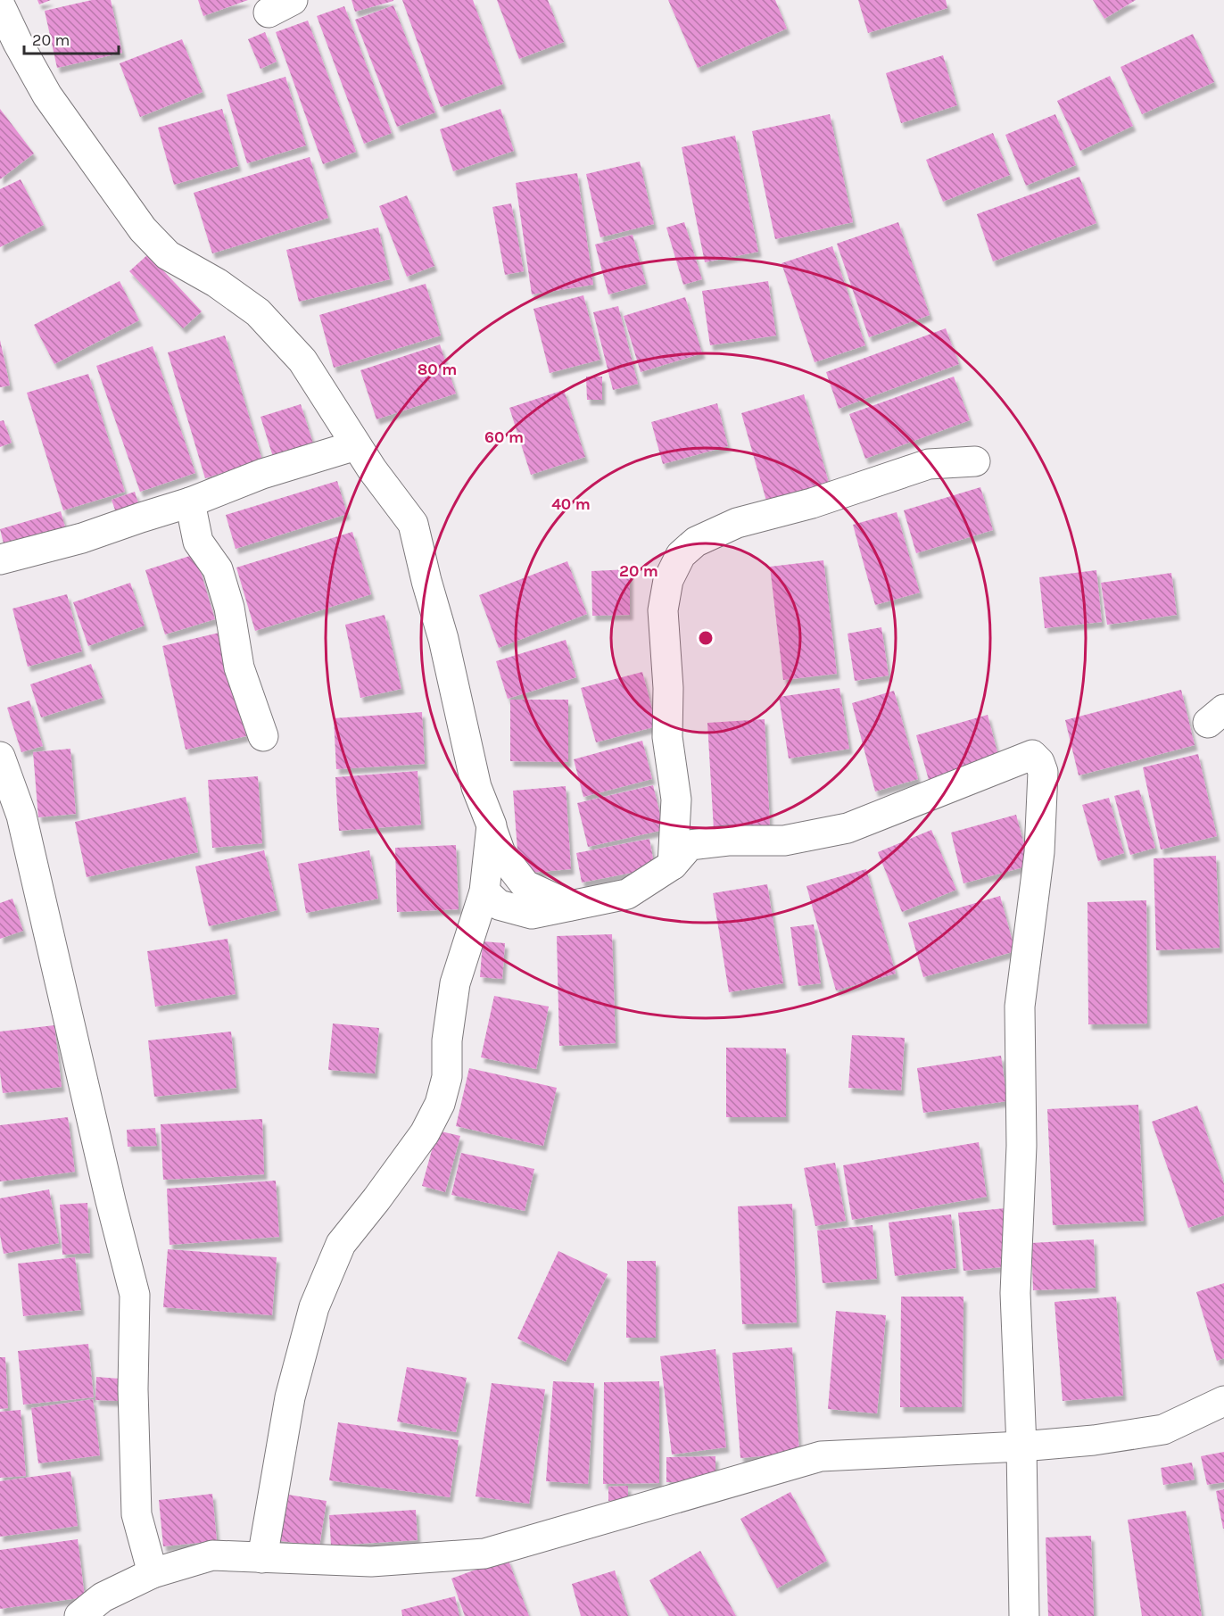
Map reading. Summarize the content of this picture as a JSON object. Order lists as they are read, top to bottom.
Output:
{
  "scale_bar": "20 m",
  "rings": [
    "80 m",
    "60 m",
    "40 m",
    "20 m"
  ]
}
